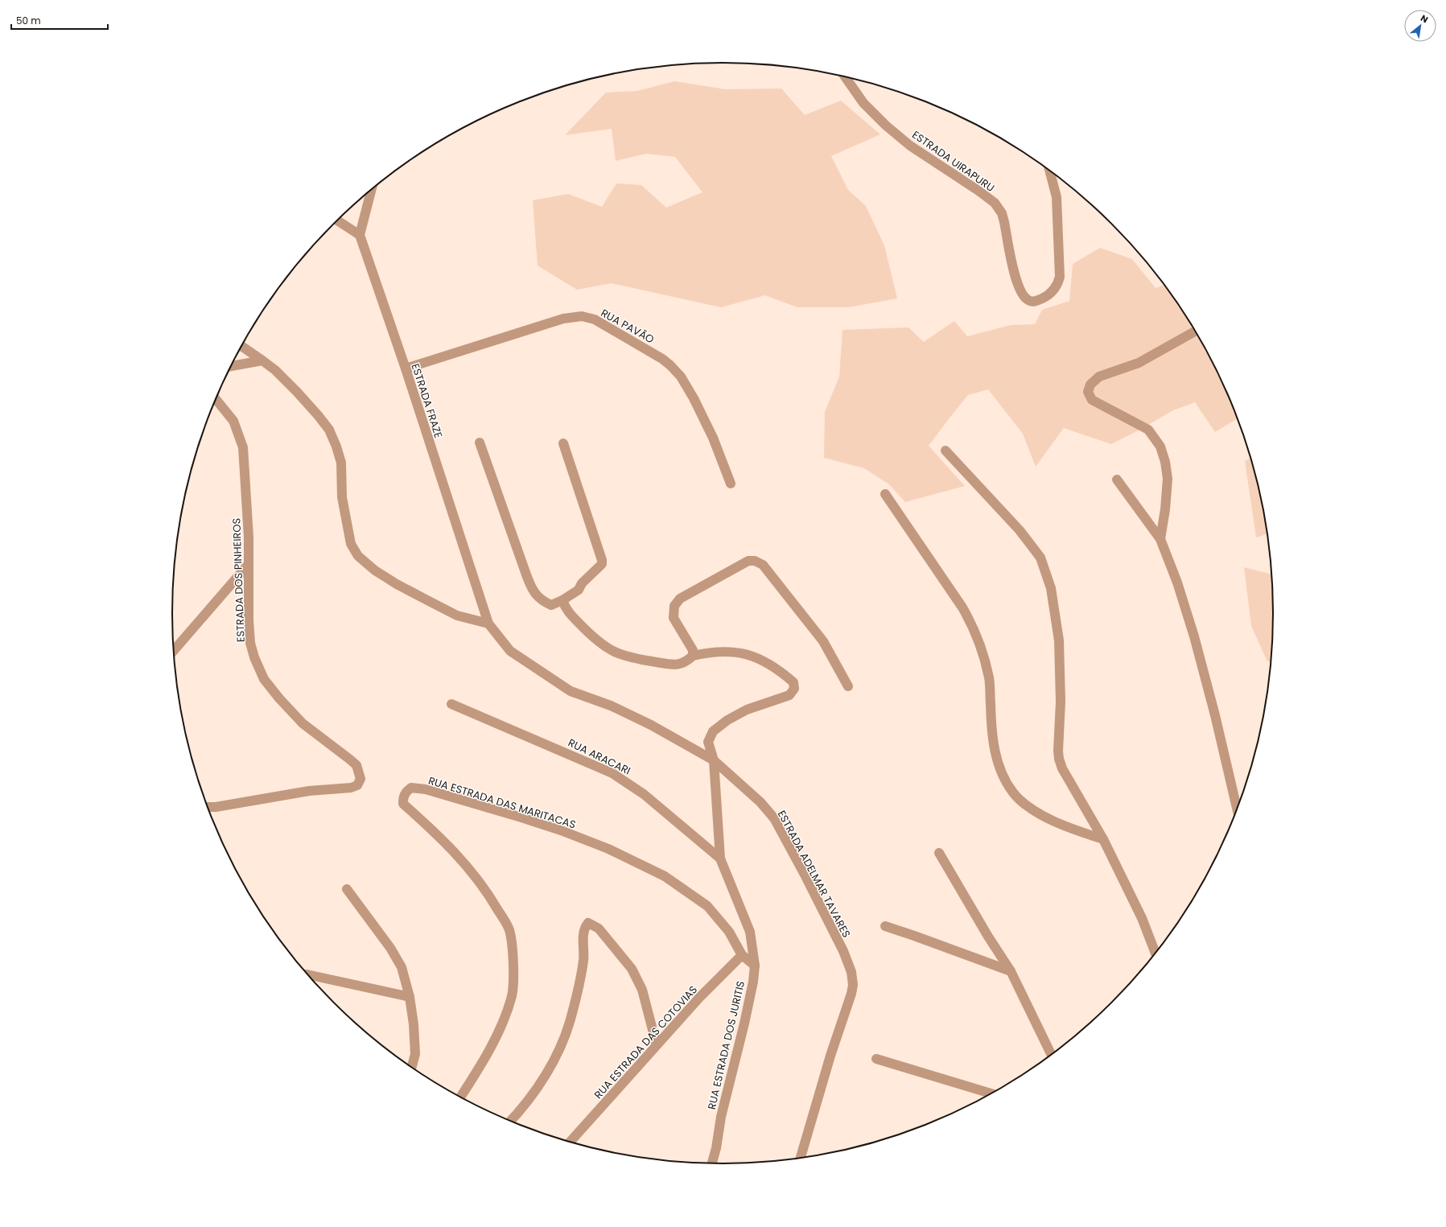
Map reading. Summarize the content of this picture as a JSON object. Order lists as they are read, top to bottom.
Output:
{
  "streets": {
    "street": [
      "ESTRADA UIRAPURU",
      "RUA PAVÃO",
      "ESTRADA FRAZE",
      "ESTRADA DOS PINHEIROS",
      "RUA ARACARI",
      "RUA ESTRADA DAS MARITACAS",
      "ESTRADA ADELMAR TAVARES",
      "RUA ESTRADA DAS COTOVIAS",
      "RUA ESTRADA DOS JURITIS"
    ]
  },
  "crossings": [
    ["RUA PAVÃO", "ESTRADA FRAZE"],
    ["ESTRADA FRAZE", "ESTRADA ADELMAR TAVARES"],
    ["RUA ARACARI", "RUA ESTRADA DOS JURITIS"],
    ["RUA ESTRADA DAS MARITACAS", "RUA ESTRADA DAS COTOVIAS"],
    ["RUA ESTRADA DAS MARITACAS", "RUA ESTRADA DOS JURITIS"],
    ["ESTRADA ADELMAR TAVARES", "RUA ESTRADA DOS JURITIS"]
  ],
  "scale_bar": "50 m",
  "north": "top right"
}
